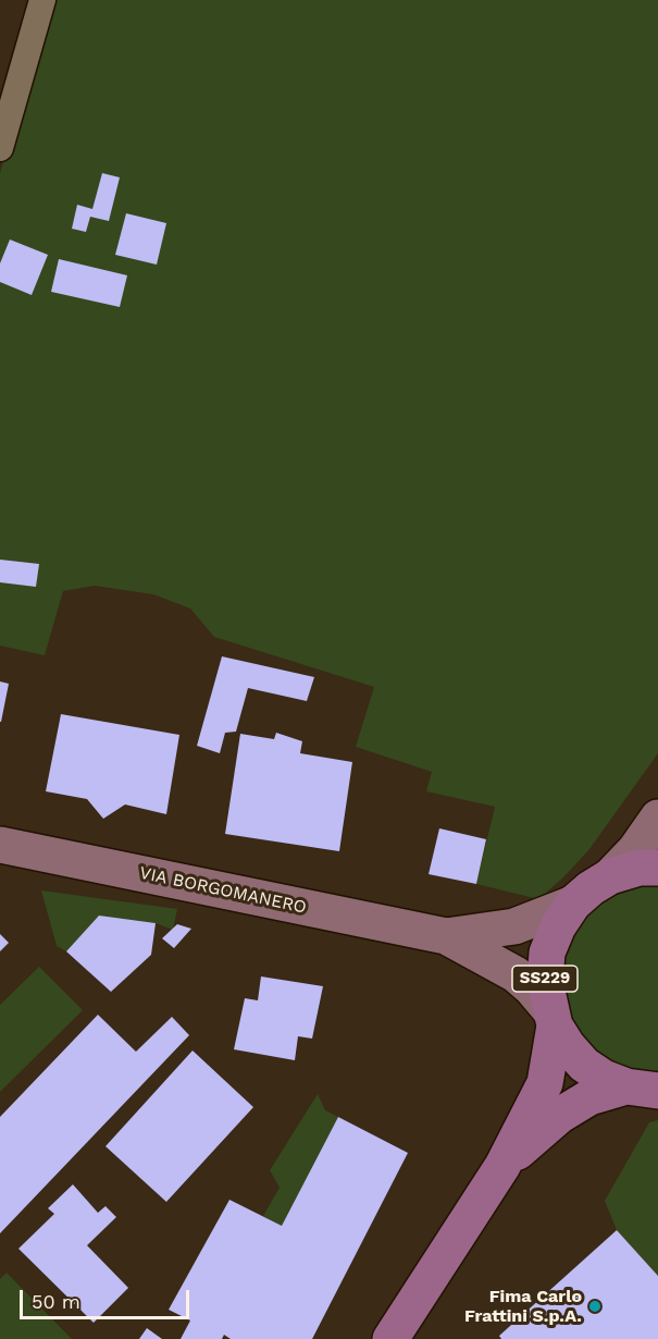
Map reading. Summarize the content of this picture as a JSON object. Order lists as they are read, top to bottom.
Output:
{
  "streets": {
    "main road": ["VIA BORGOMANERO", "SS229"]
  },
  "crossings": [
    ["VIA BORGOMANERO", "SS229"]
  ],
  "places": ["Fima Carlo Frattini S.p.A."],
  "scale_bar": "50 m"
}
